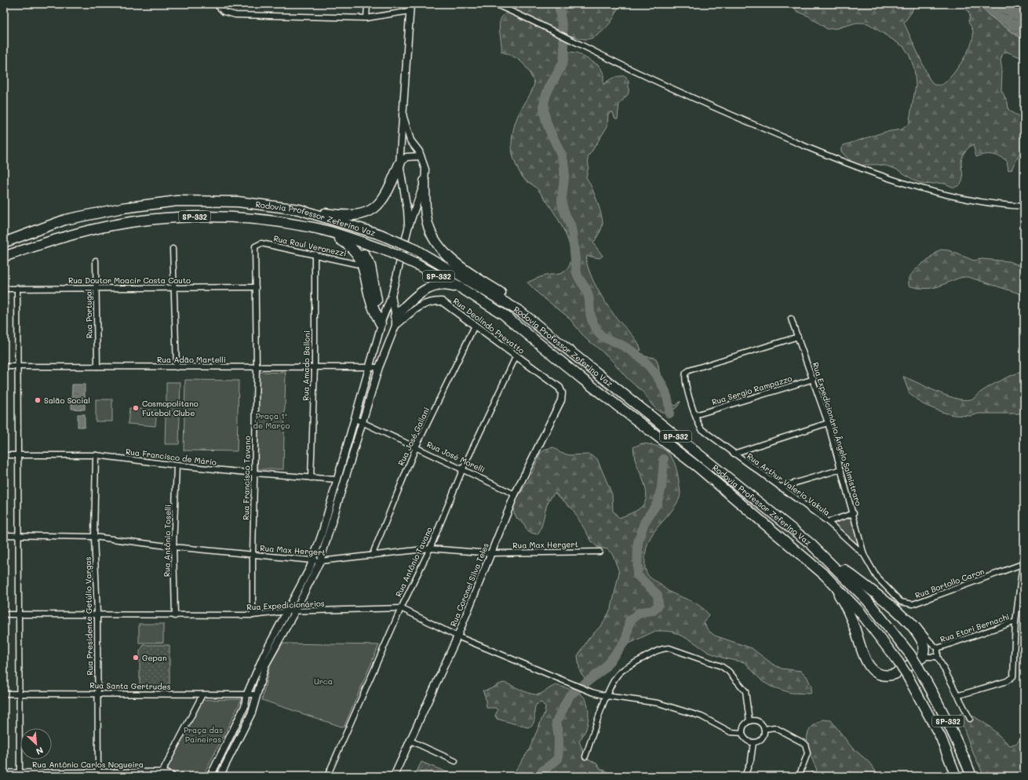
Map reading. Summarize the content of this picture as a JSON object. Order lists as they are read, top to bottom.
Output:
{
  "streets": {
    "highway": ["SP-332", "Rodovia Professor Zeferino Vaz"],
    "main road": ["Rua Antônio Carlos Nogueira"],
    "street": [
      "Rua Raul Veronezzi",
      "Rua Doutor Moacir Costa Couto",
      "Rua Portugal",
      "Rua Deolindo Prevatto",
      "Rua Adão Martelli",
      "Rua Amado Balloni",
      "Rua Sergio Rampazzo",
      "Rua Expedicionário Ângelo Salmistraro",
      "Rua José Gallani",
      "Rua Francisco de Mário",
      "Rua José Morelli",
      "Rua Francisco Tavano",
      "Rua Arthur Valerio Vakula",
      "Rua Antônio Toselli",
      "Rua Max Hergert",
      "Rua Antônio Tavano",
      "Rua Bortollo Caron",
      "Rua Coronel Silva Teles",
      "Rua Expedicionários",
      "Rua Presidente Getúlio Vargas",
      "Rua Etori Bernachi",
      "Rua Santa Gertrudes"
    ]
  },
  "crossings": [
    ["Rua Raul Veronezzi", "Rua Amado Balloni"],
    ["Rua Raul Veronezzi", "Rua Francisco Tavano"],
    ["Rua Doutor Moacir Costa Couto", "Rua Portugal"],
    ["Rua Doutor Moacir Costa Couto", "Rua Francisco Tavano"],
    ["Rua Portugal", "Rua Adão Martelli"],
    ["Rua Deolindo Prevatto", "Rua José Gallani"],
    ["Rua Deolindo Prevatto", "Rua Antônio Tavano"],
    ["Rua Deolindo Prevatto", "Rua Coronel Silva Teles"],
    ["Rua Adão Martelli", "Rua Amado Balloni"],
    ["Rua Adão Martelli", "Rua Francisco Tavano"],
    ["Rua Amado Balloni", "Rua Francisco de Mário"],
    ["Rua Sergio Rampazzo", "Rua Expedicionário Ângelo Salmistraro"],
    ["Rua Sergio Rampazzo", "Rua Arthur Valerio Vakula"],
    ["Rua Expedicionário Ângelo Salmistraro", "Rua Arthur Valerio Vakula"],
    ["Rua Expedicionário Ângelo Salmistraro", "Rua Bortollo Caron"],
    ["Rua José Gallani", "Rua José Morelli"],
    ["Rua José Gallani", "Rua Max Hergert"],
    ["Rua Francisco de Mário", "Rua Francisco Tavano"],
    ["Rua Francisco de Mário", "Rua Antônio Toselli"],
    ["Rua Francisco de Mário", "Rua Presidente Getúlio Vargas"],
    ["Rua José Morelli", "Rua Antônio Tavano"],
    ["Rua José Morelli", "Rua Coronel Silva Teles"],
    ["Rua Francisco Tavano", "Rua Max Hergert"],
    ["Rua Francisco Tavano", "Rua Expedicionários"],
    ["Rua Arthur Valerio Vakula", "Rua Bortollo Caron"],
    ["Rua Antônio Toselli", "Rua Max Hergert"],
    ["Rua Antônio Toselli", "Rua Expedicionários"],
    ["Rua Max Hergert", "Rua Antônio Tavano"],
    ["Rua Max Hergert", "Rua Coronel Silva Teles"],
    ["Rua Max Hergert", "Rua Presidente Getúlio Vargas"],
    ["Rua Antônio Tavano", "Rua Expedicionários"],
    ["Rua Coronel Silva Teles", "Rua Expedicionários"],
    ["Rua Expedicionários", "Rua Presidente Getúlio Vargas"],
    ["Rua Presidente Getúlio Vargas", "Rua Santa Gertrudes"],
    ["Rua Presidente Getúlio Vargas", "Rua Antônio Carlos Nogueira"]
  ],
  "parks": ["Praça 1º de Março", "Urca", "Praça das Paineiras"],
  "places": ["Salão Social", "Cosmopolitano Futebol Clube", "Gepan"],
  "north": "bottom right"
}
